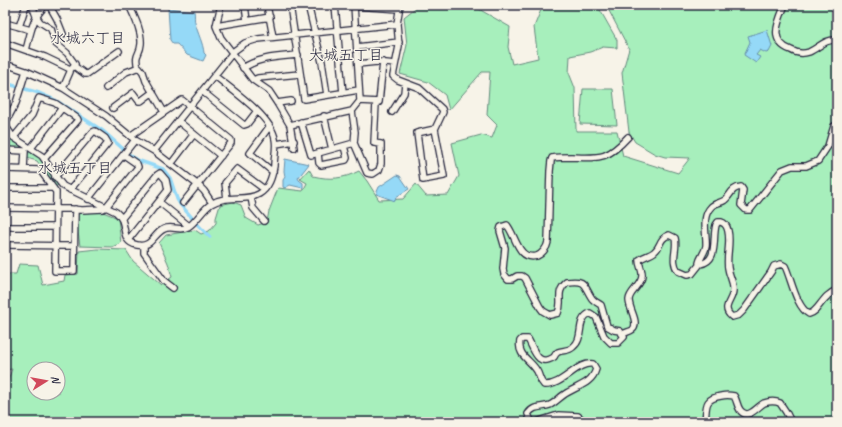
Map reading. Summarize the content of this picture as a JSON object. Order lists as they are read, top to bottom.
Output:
{
  "districts": ["水城六丁目", "大城五丁目", "水城五丁目"],
  "north": "right"
}
